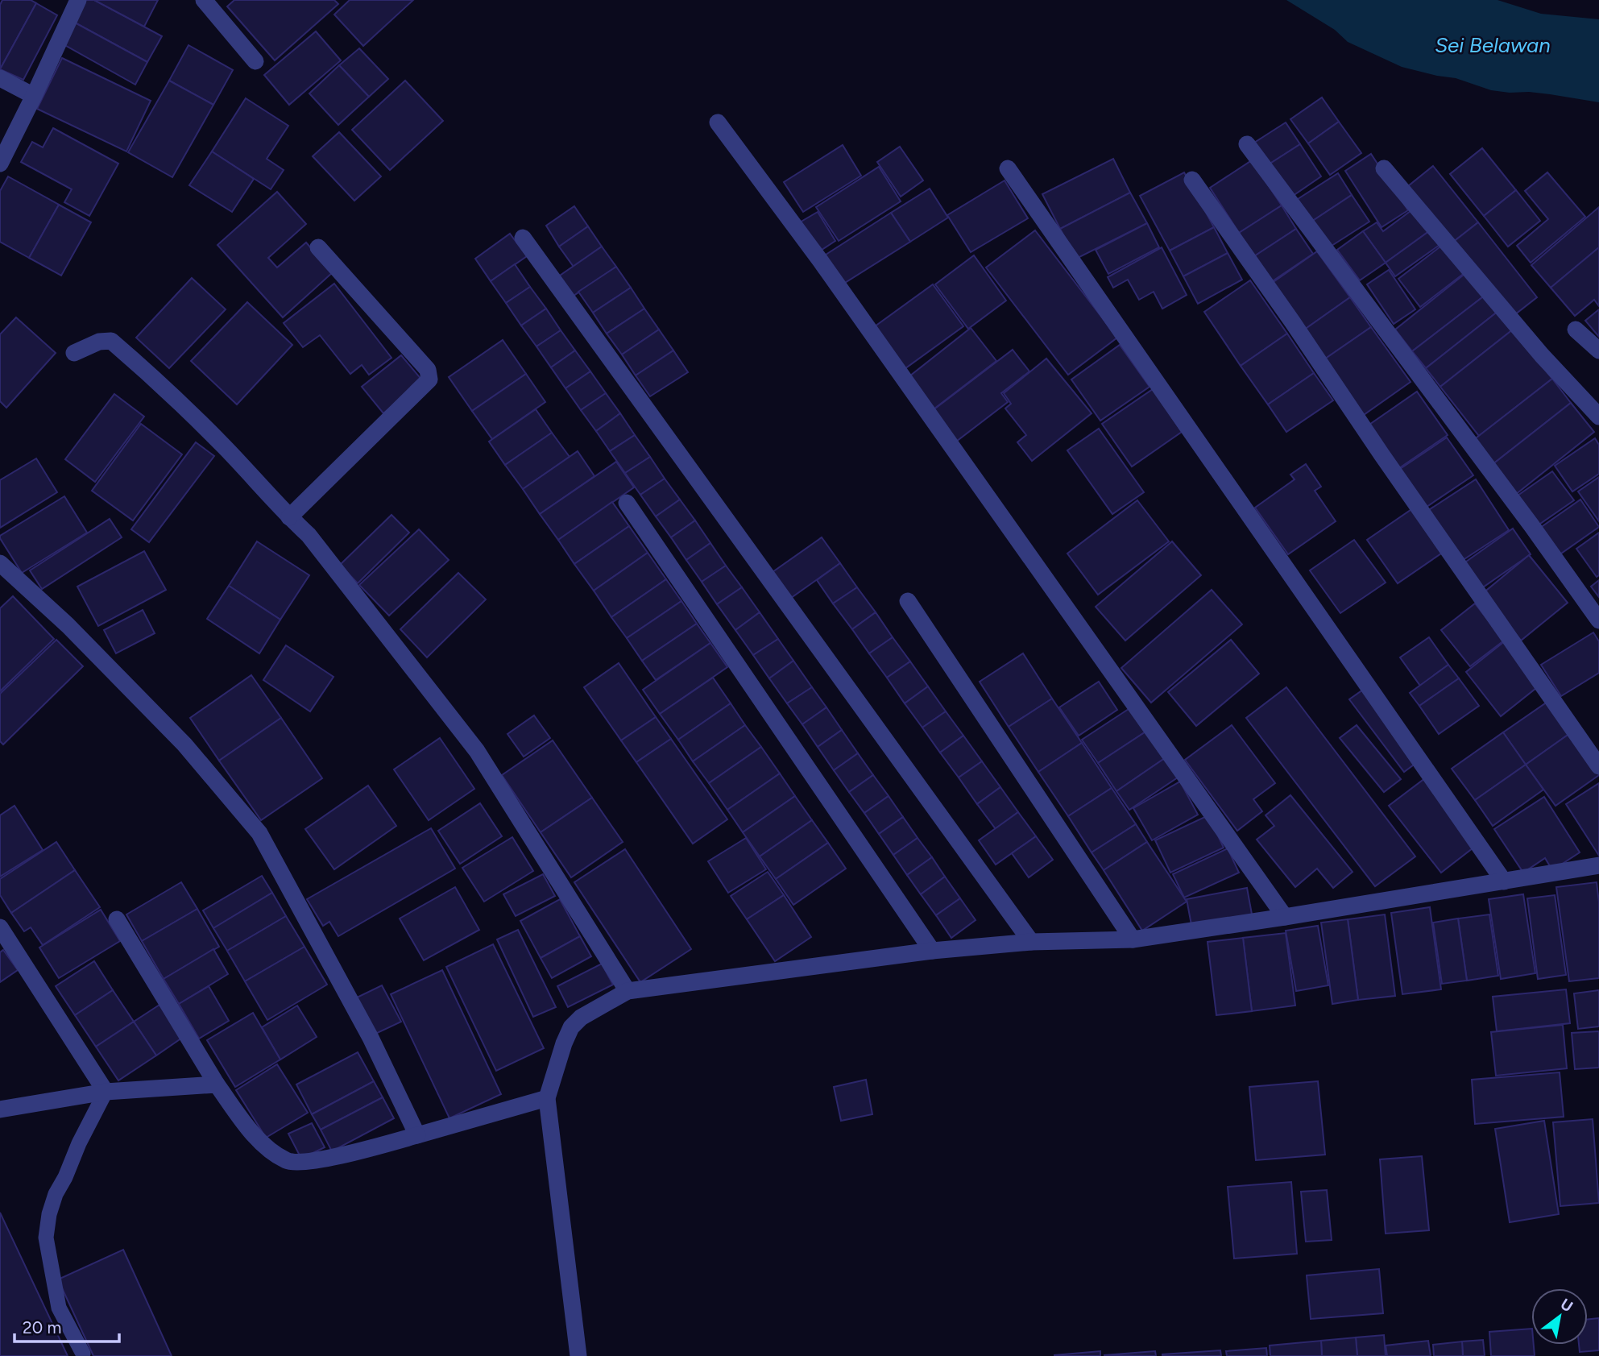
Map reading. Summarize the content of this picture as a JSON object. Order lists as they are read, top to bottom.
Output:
{
  "water": ["Sei Belawan"],
  "scale_bar": "20 m",
  "north": "top right"
}
